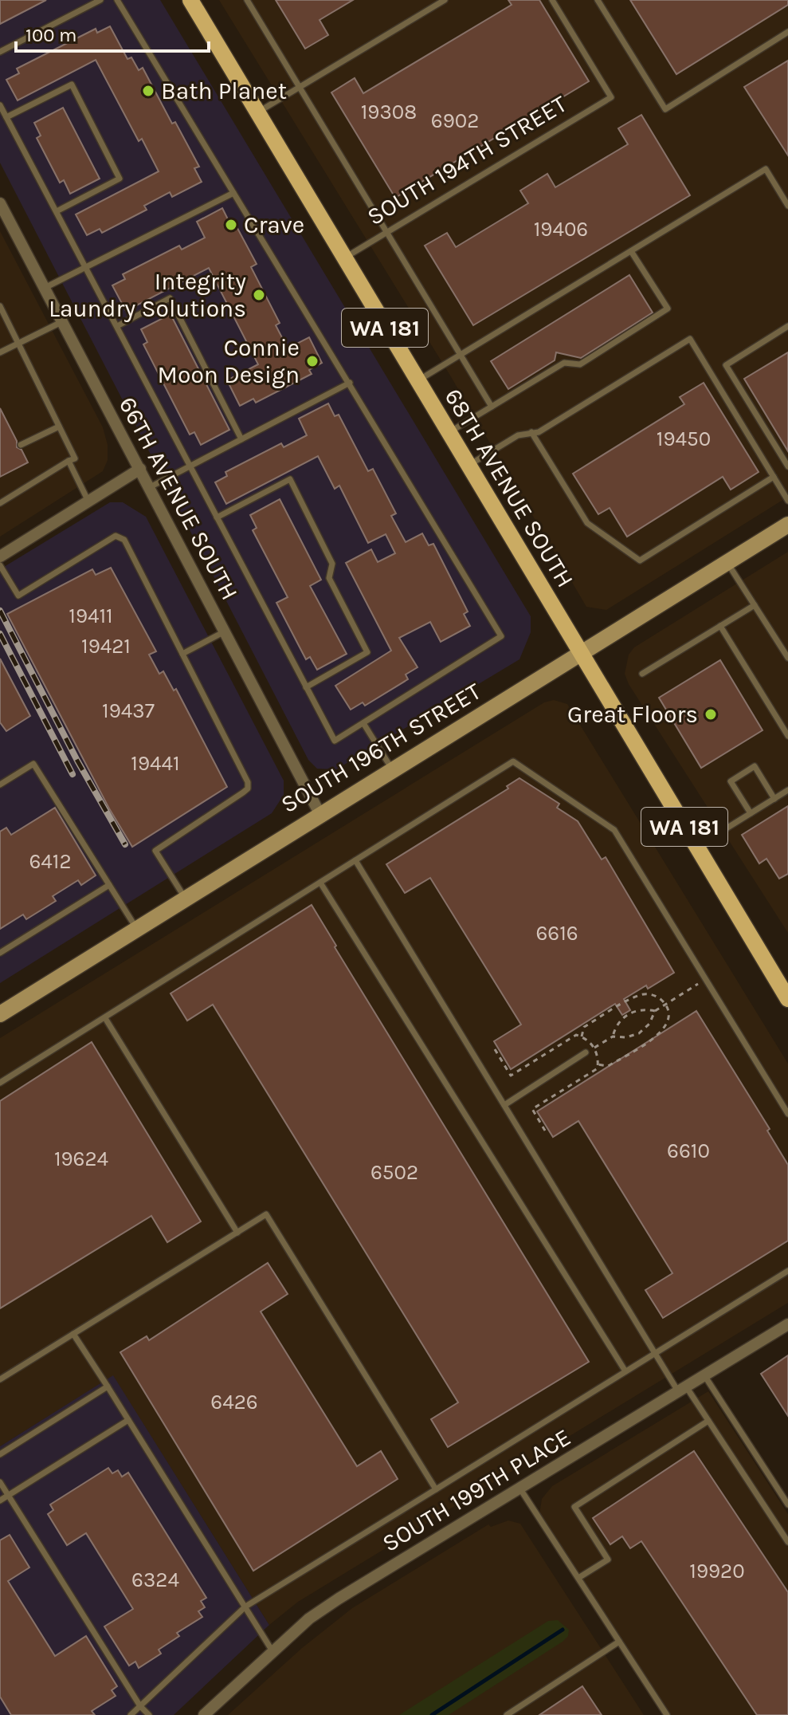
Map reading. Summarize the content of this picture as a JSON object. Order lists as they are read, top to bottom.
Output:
{
  "streets": {
    "main road": ["WA 181", "68TH AVENUE SOUTH", "SOUTH 196TH STREET"],
    "street": ["66TH AVENUE SOUTH", "SOUTH 199TH PLACE"],
    "lane": ["SOUTH 194TH STREET"]
  },
  "crossings": [
    ["SOUTH 194TH STREET", "68TH AVENUE SOUTH"],
    ["68TH AVENUE SOUTH", "SOUTH 196TH STREET"],
    ["66TH AVENUE SOUTH", "SOUTH 196TH STREET"]
  ],
  "places": [
    "Bath Planet",
    "Crave",
    "Integrity Laundry Solutions",
    "Connie Moon Design",
    "Great Floors"
  ],
  "house_numbers": [
    "19308",
    "6902",
    "19406",
    "19450",
    "19411",
    "19421",
    "19437",
    "19441",
    "6412",
    "6616",
    "6610",
    "19624",
    "6502",
    "6426",
    "19920",
    "6324"
  ],
  "scale_bar": "100 m"
}
